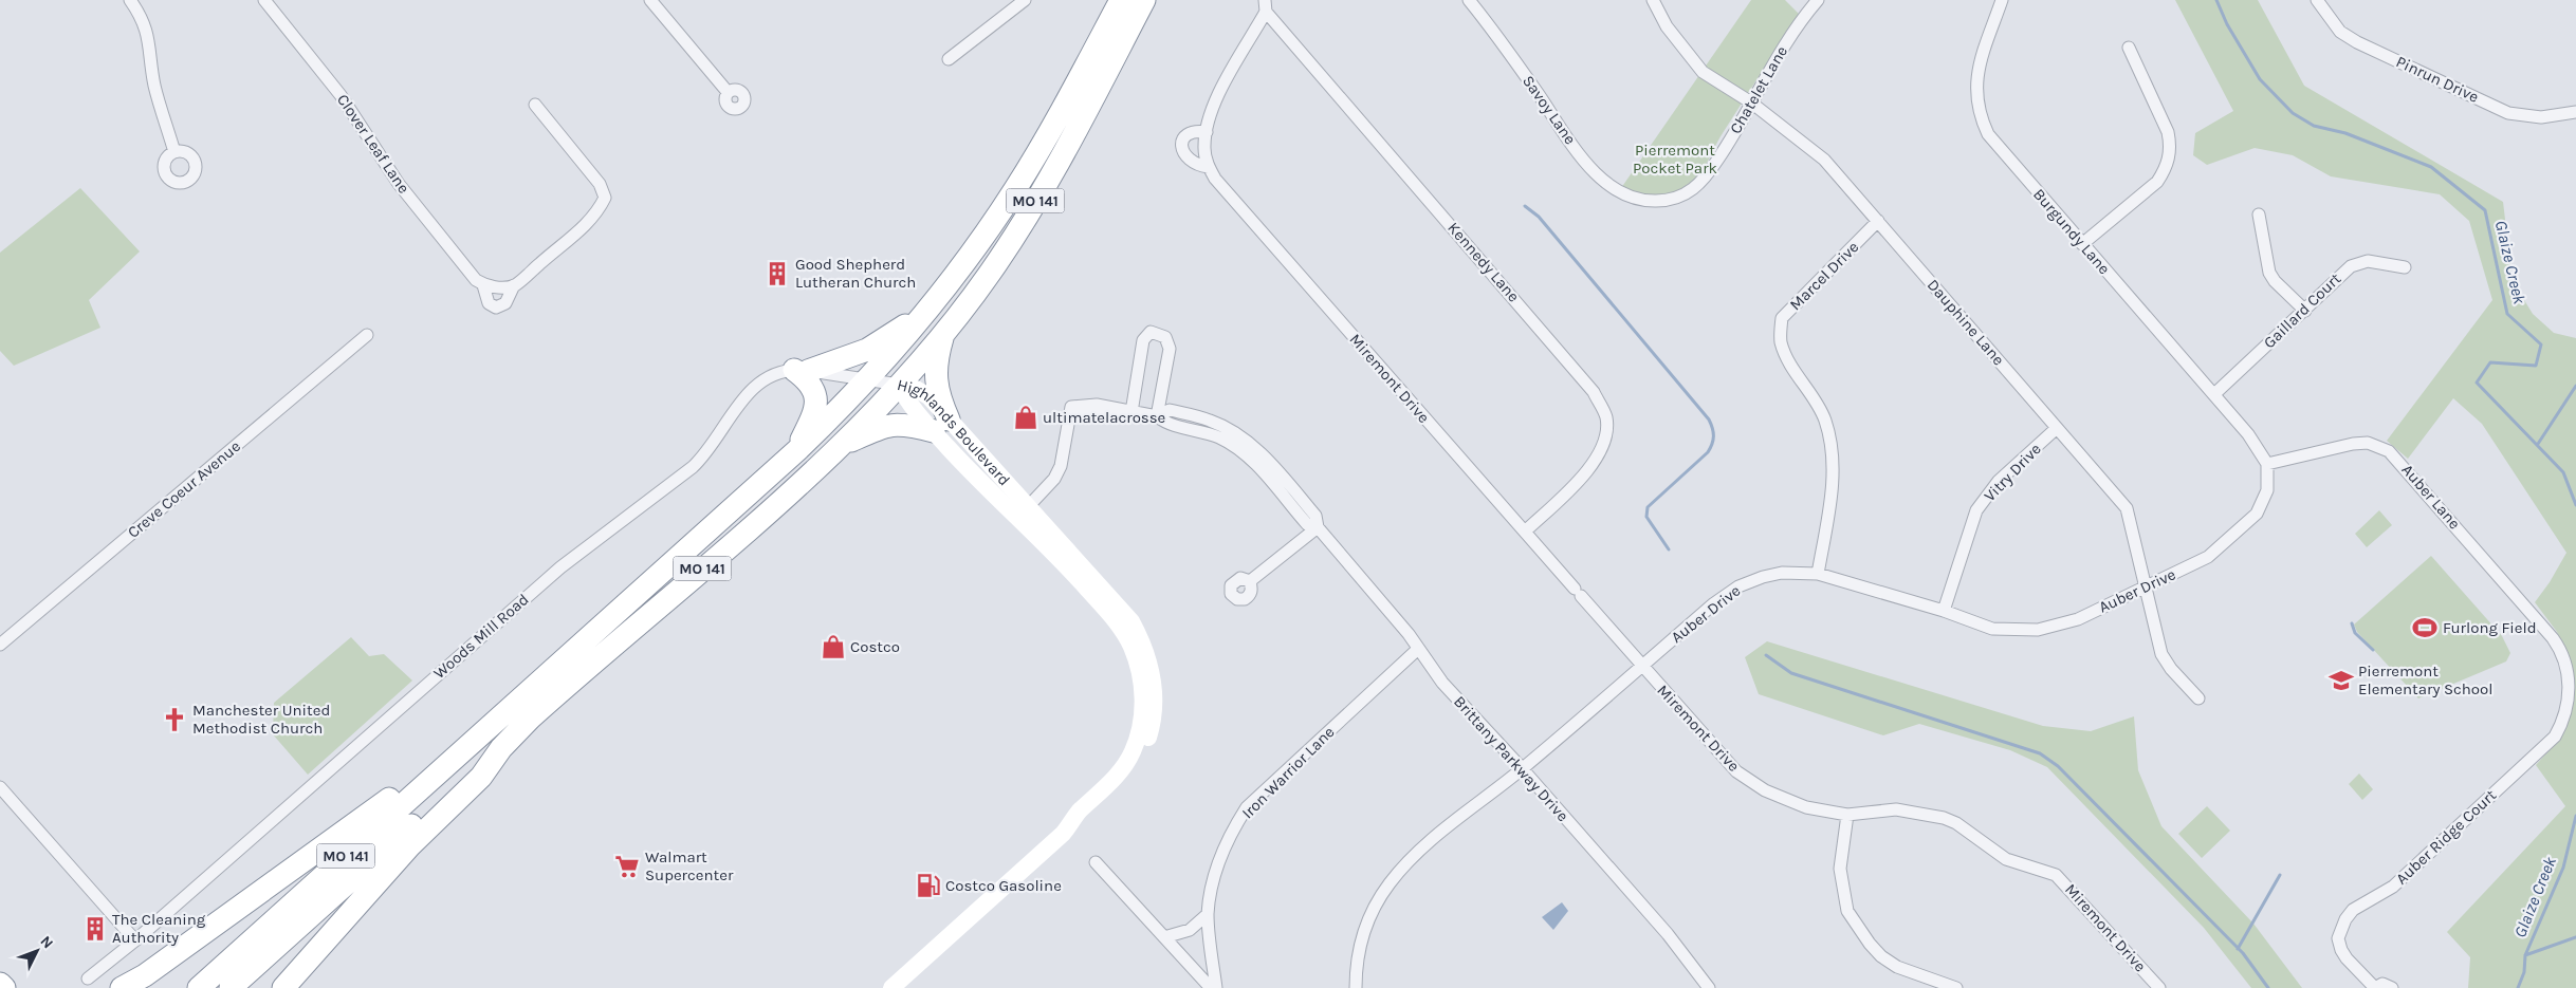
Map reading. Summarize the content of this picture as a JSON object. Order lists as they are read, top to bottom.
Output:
{
  "streets": {
    "highway": ["MO 141"],
    "street": [
      "Pinrun Drive",
      "Chatelet Lane",
      "Savoy Lane",
      "Clover Leaf Lane",
      "Burgundy Lane",
      "Kennedy Lane",
      "Marcel Drive",
      "Gaillard Court",
      "Dauphine Lane",
      "Miremont Drive",
      "Highlands Boulevard",
      "Vitry Drive",
      "Creve Coeur Avenue",
      "Auber Lane",
      "Auber Drive",
      "Woods Mill Road",
      "Brittany Parkway Drive",
      "Iron Warrior Lane",
      "Auber Ridge Court"
    ]
  },
  "crossings": [
    ["Chatelet Lane", "Savoy Lane"],
    ["Chatelet Lane", "Dauphine Lane"],
    ["MO 141", "Highlands Boulevard"],
    ["MO 141", "Woods Mill Road"],
    ["Burgundy Lane", "Gaillard Court"],
    ["Burgundy Lane", "Auber Lane"],
    ["Burgundy Lane", "Auber Drive"],
    ["Kennedy Lane", "Miremont Drive"],
    ["Marcel Drive", "Dauphine Lane"],
    ["Marcel Drive", "Auber Drive"],
    ["Dauphine Lane", "Vitry Drive"],
    ["Dauphine Lane", "Auber Drive"],
    ["Miremont Drive", "Auber Drive"],
    ["Highlands Boulevard", "Woods Mill Road"],
    ["Highlands Boulevard", "Brittany Parkway Drive"],
    ["Vitry Drive", "Auber Drive"],
    ["Auber Lane", "Auber Drive"],
    ["Auber Lane", "Auber Ridge Court"],
    ["Auber Drive", "Brittany Parkway Drive"],
    ["Brittany Parkway Drive", "Iron Warrior Lane"]
  ],
  "water": ["Glaize Creek"],
  "parks": ["Pierremont Pocket Park"],
  "places": {
    "building": ["Good Shepherd Lutheran Church", "The Cleaning Authority"],
    "shop": ["ultimatelacrosse", "Costco"],
    "sports": ["Furlong Field"],
    "school or university": ["Pierremont Elementary School"],
    "church": ["Manchester United Methodist Church"],
    "supermarket": ["Walmart Supercenter"],
    "fuel station": ["Costco Gasoline"]
  },
  "north": "top right"
}
